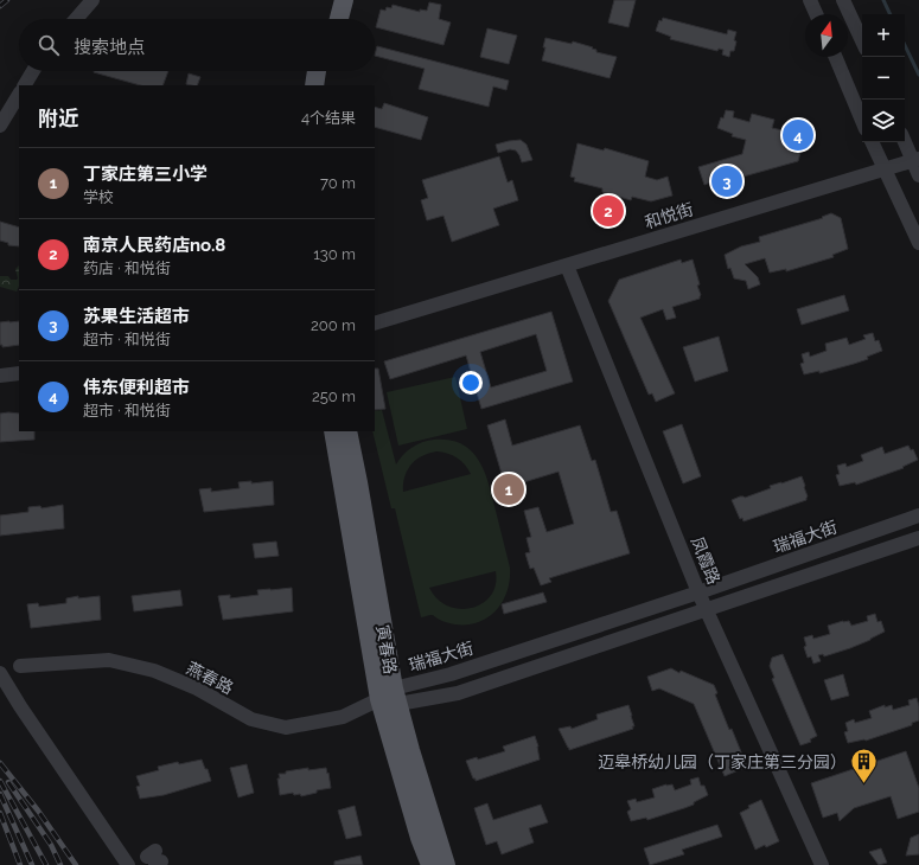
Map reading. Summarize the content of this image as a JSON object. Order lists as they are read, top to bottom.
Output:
{
  "streets": {
    "main road": ["寅春路"],
    "street": [
      "和悦街",
      "瑞福大街",
      "凤霞路",
      "燕春路"
    ]
  },
  "crossings": [
    ["和悦街", "凤霞路"],
    ["瑞福大街", "凤霞路"],
    ["瑞福大街", "寅春路"],
    ["瑞福大街", "燕春路"],
    ["寅春路", "燕春路"]
  ],
  "places": {
    "building": ["迈皋桥幼儿园（丁家庄第三分园）"]
  },
  "north": "top",
  "page": {
    "map_buttons": ["+", "−"],
    "search": "搜索地点",
    "heading": ["附近", "4个结果"],
    "pins": [
      "4",
      "3",
      "2",
      "1"
    ],
    "list": [
      {
        "mark": "1",
        "name": "丁家庄第三小学",
        "note": "学校",
        "value": "70 m"
      },
      {
        "mark": "2",
        "name": "南京人民药店no.8",
        "note": "药店 · 和悦街",
        "value": "130 m"
      },
      {
        "mark": "3",
        "name": "苏果生活超市",
        "note": "超市 · 和悦街",
        "value": "200 m"
      },
      {
        "mark": "4",
        "name": "伟东便利超市",
        "note": "超市 · 和悦街",
        "value": "250 m"
      }
    ]
  }
}
